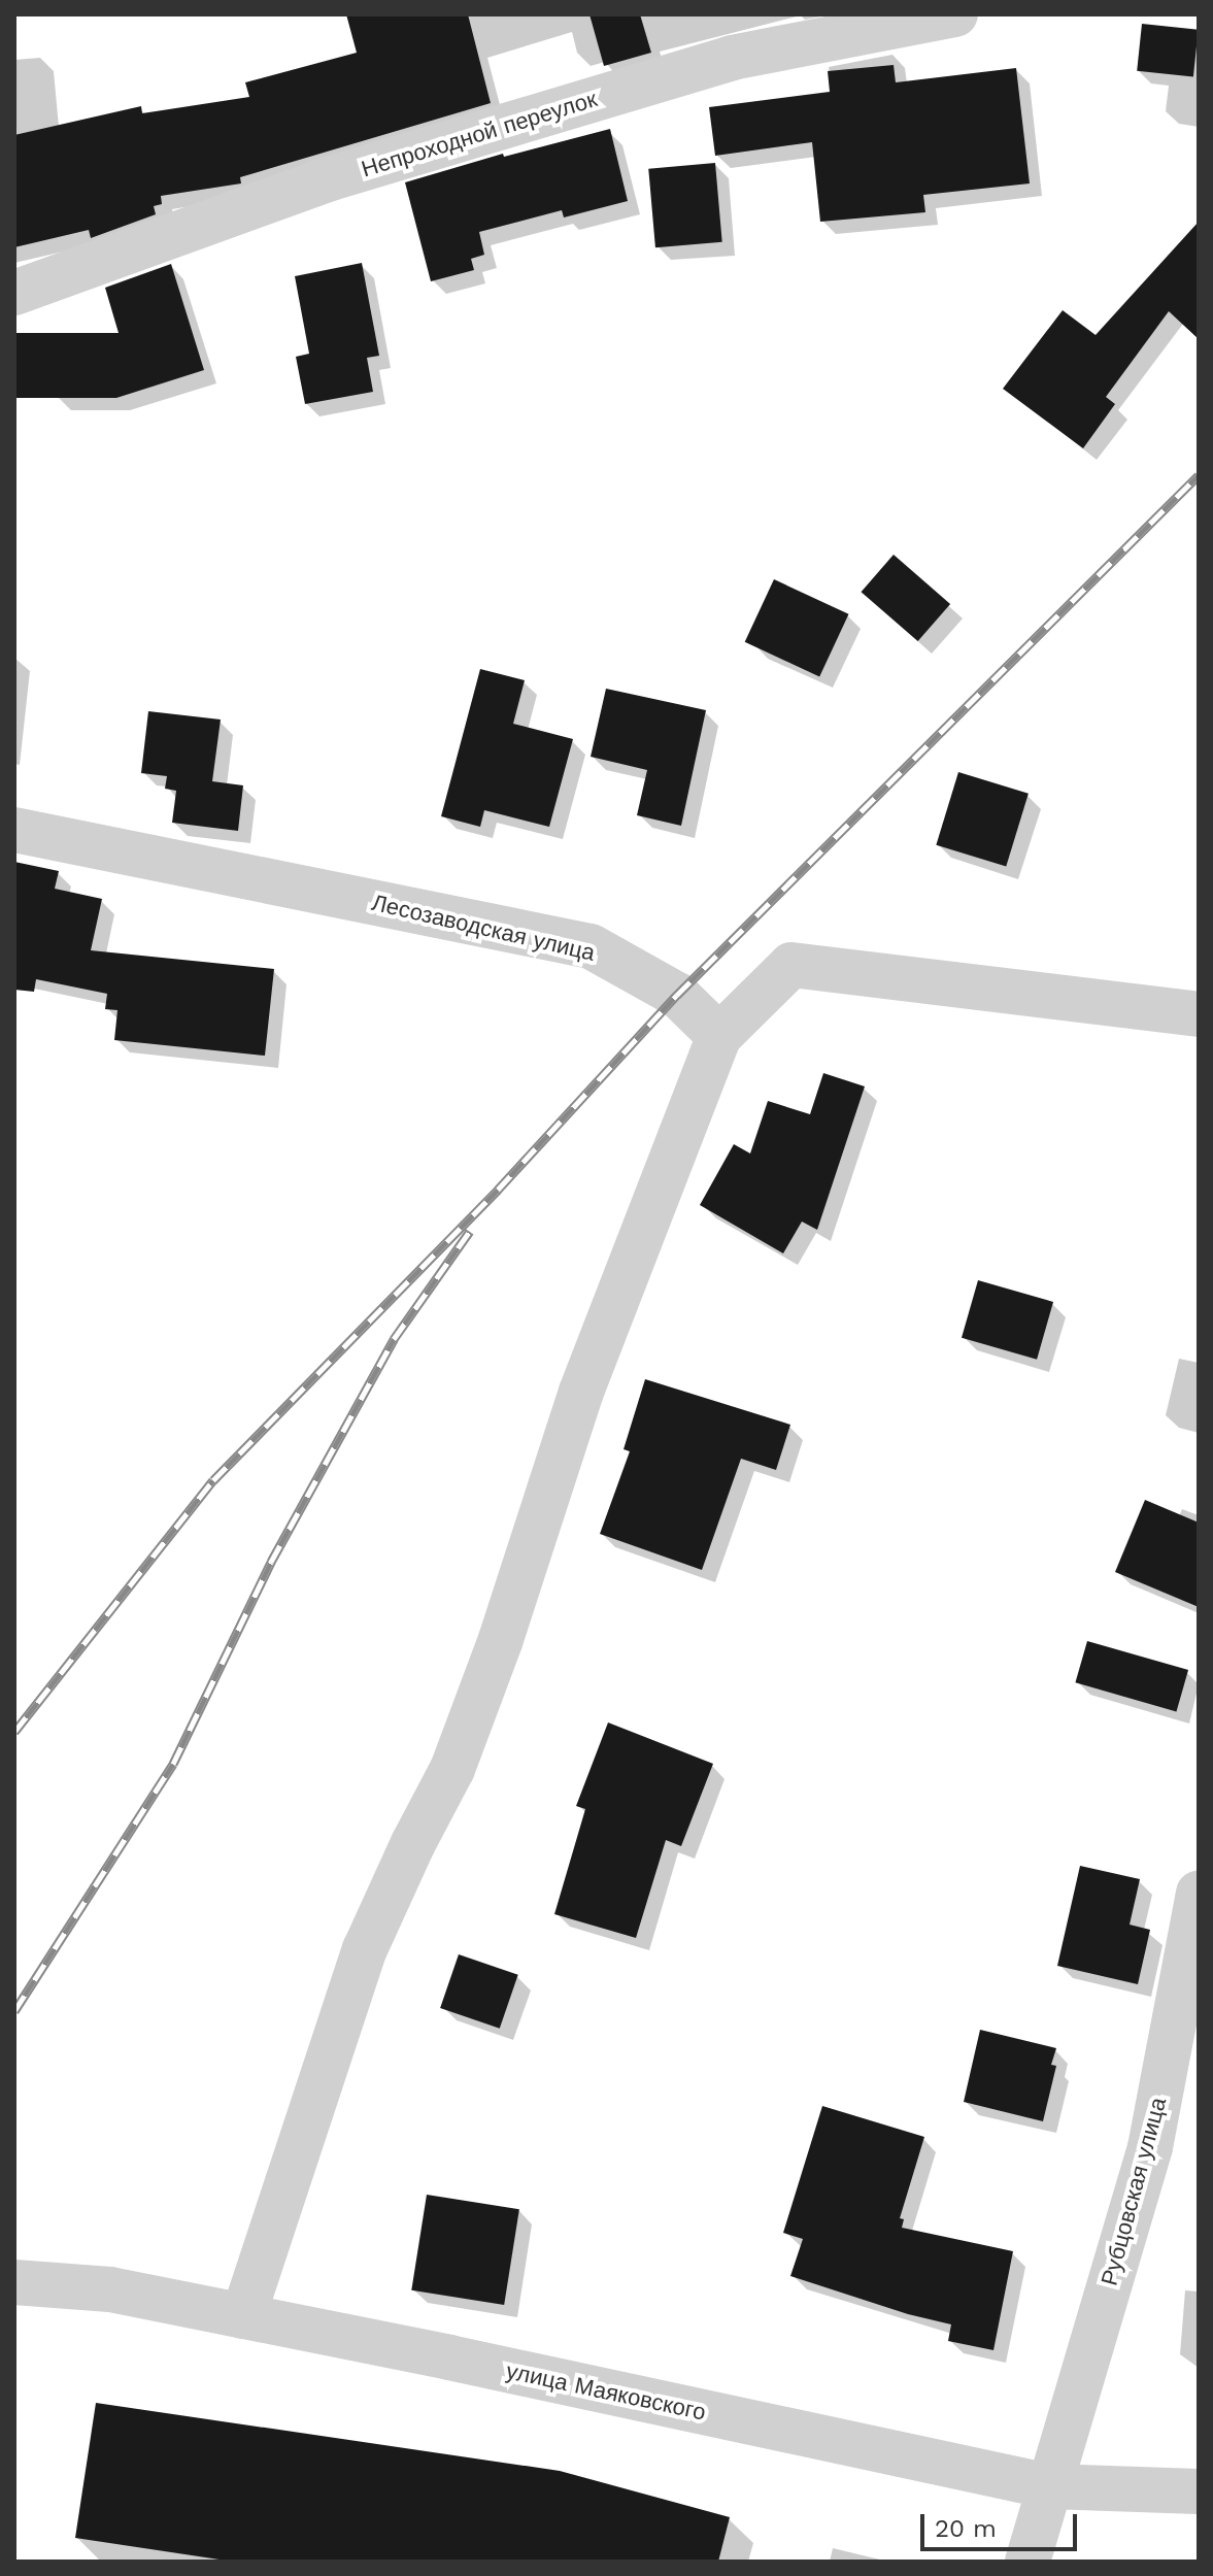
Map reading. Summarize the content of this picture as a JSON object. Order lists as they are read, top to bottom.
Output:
{
  "streets": {
    "street": [
      "Непроходной переулок",
      "Лесозаводская улица",
      "Рубцовская улица",
      "улица Маяковского"
    ]
  },
  "crossings": [
    ["Рубцовская улица", "улица Маяковского"]
  ],
  "scale_bar": "20 m"
}
